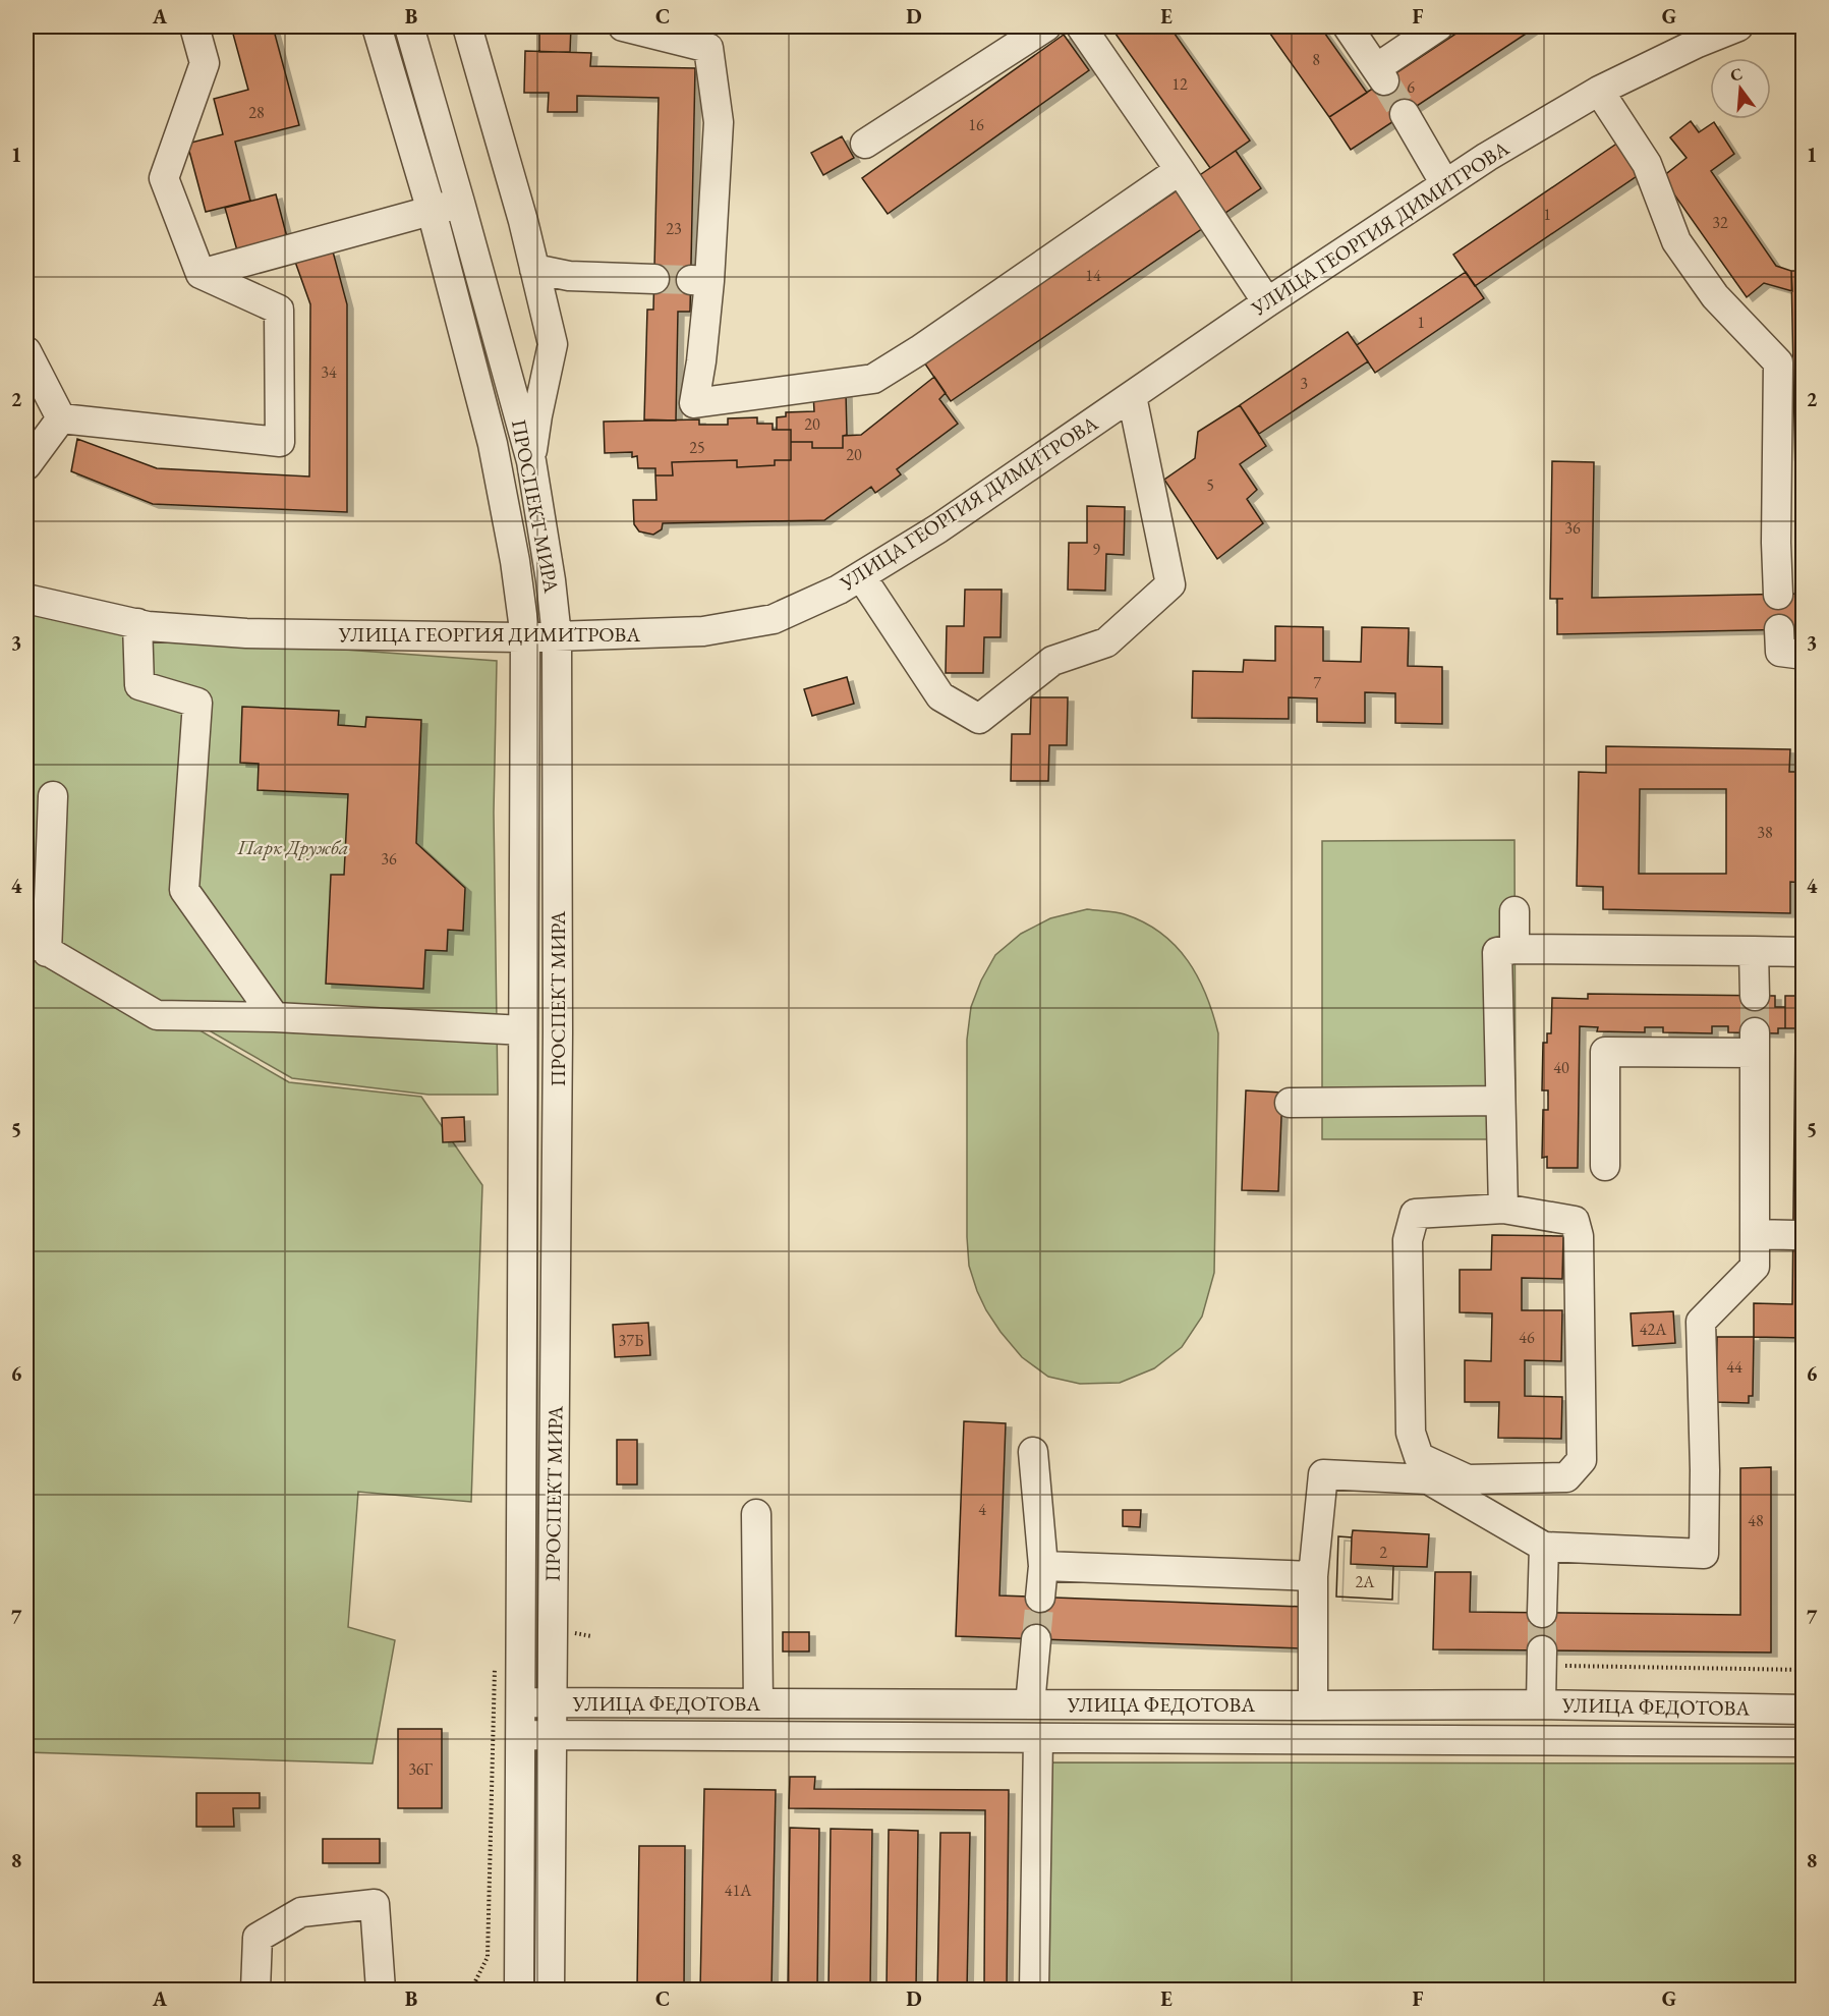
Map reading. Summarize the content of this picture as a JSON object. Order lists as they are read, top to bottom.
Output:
{
  "streets": {
    "street": ["УЛИЦА ГЕОРГИЯ ДИМИТРОВА", "ПРОСПЕКТ МИРА", "УЛИЦА ФЕДОТОВА"]
  },
  "crossings": [
    ["УЛИЦА ГЕОРГИЯ ДИМИТРОВА", "ПРОСПЕКТ МИРА"],
    ["ПРОСПЕКТ МИРА", "УЛИЦА ФЕДОТОВА"]
  ],
  "parks": ["Парк Дружба"],
  "house_numbers": [
    "8",
    "12",
    "6",
    "28",
    "16",
    "1",
    "32",
    "23",
    "14",
    "1",
    "34",
    "3",
    "20",
    "25",
    "20",
    "5",
    "36",
    "9",
    "7",
    "38",
    "36",
    "40",
    "42А",
    "46",
    "37Б",
    "44",
    "4",
    "48",
    "2",
    "2А",
    "36Г",
    "41А"
  ],
  "north": "top",
  "grid": {
    "columns": [
      "A",
      "B",
      "C",
      "D",
      "E",
      "F",
      "G"
    ],
    "rows": [
      "1",
      "2",
      "3",
      "4",
      "5",
      "6",
      "7",
      "8"
    ]
  }
}
